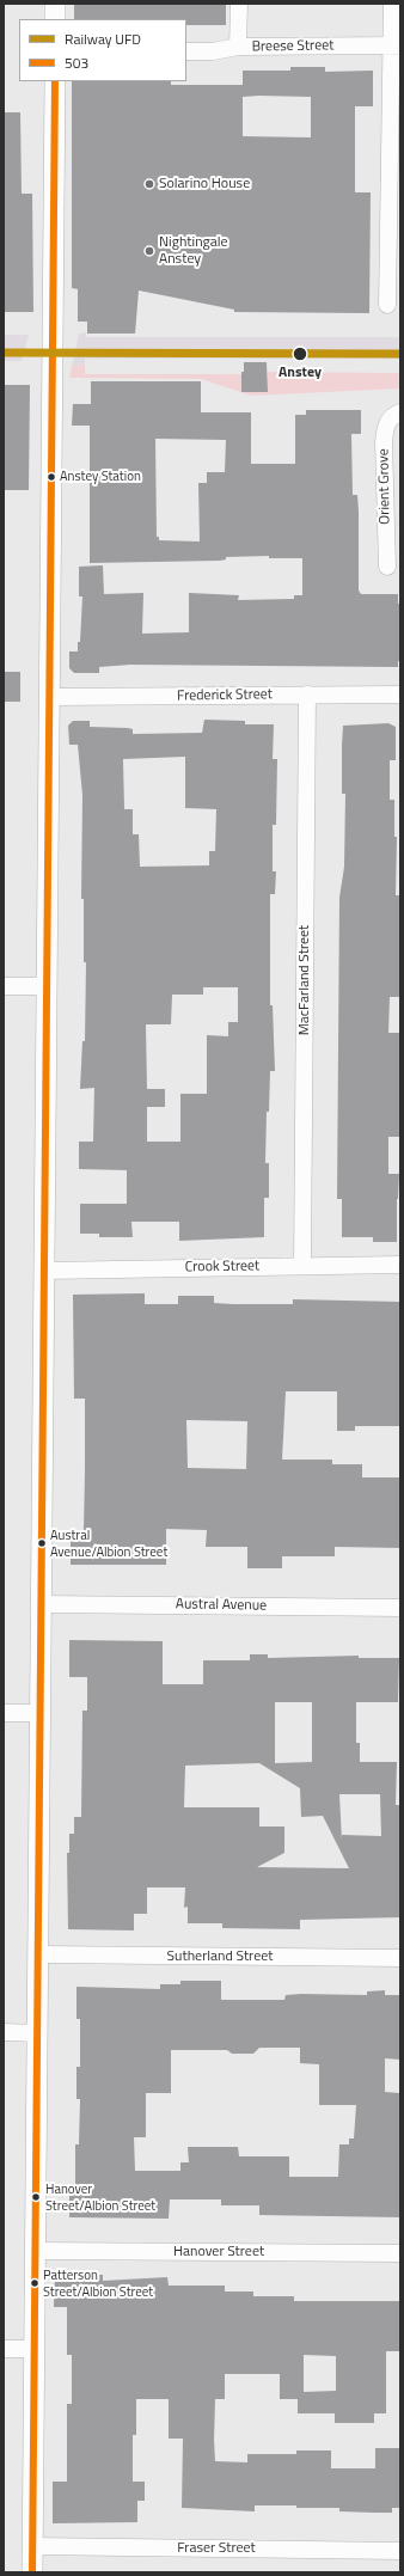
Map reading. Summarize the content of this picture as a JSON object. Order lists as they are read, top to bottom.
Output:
{
  "streets": {
    "street": [
      "Breese Street",
      "Orient Grove",
      "Frederick Street",
      "MacFarland Street",
      "Crook Street",
      "Austral Avenue",
      "Sutherland Street",
      "Hanover Street",
      "Fraser Street"
    ]
  },
  "crossings": [
    ["Frederick Street", "MacFarland Street"],
    ["MacFarland Street", "Crook Street"]
  ],
  "places": [
    "Solarino House",
    "Nightingale Anstey",
    "Anstey",
    "Anstey Station",
    "Austral Avenue/Albion Street",
    "Hanover Street/Albion Street",
    "Patterson Street/Albion Street"
  ],
  "lines": ["transit line 503", "rail line UFD"],
  "legend": ["Railway UFD", "503"]
}
